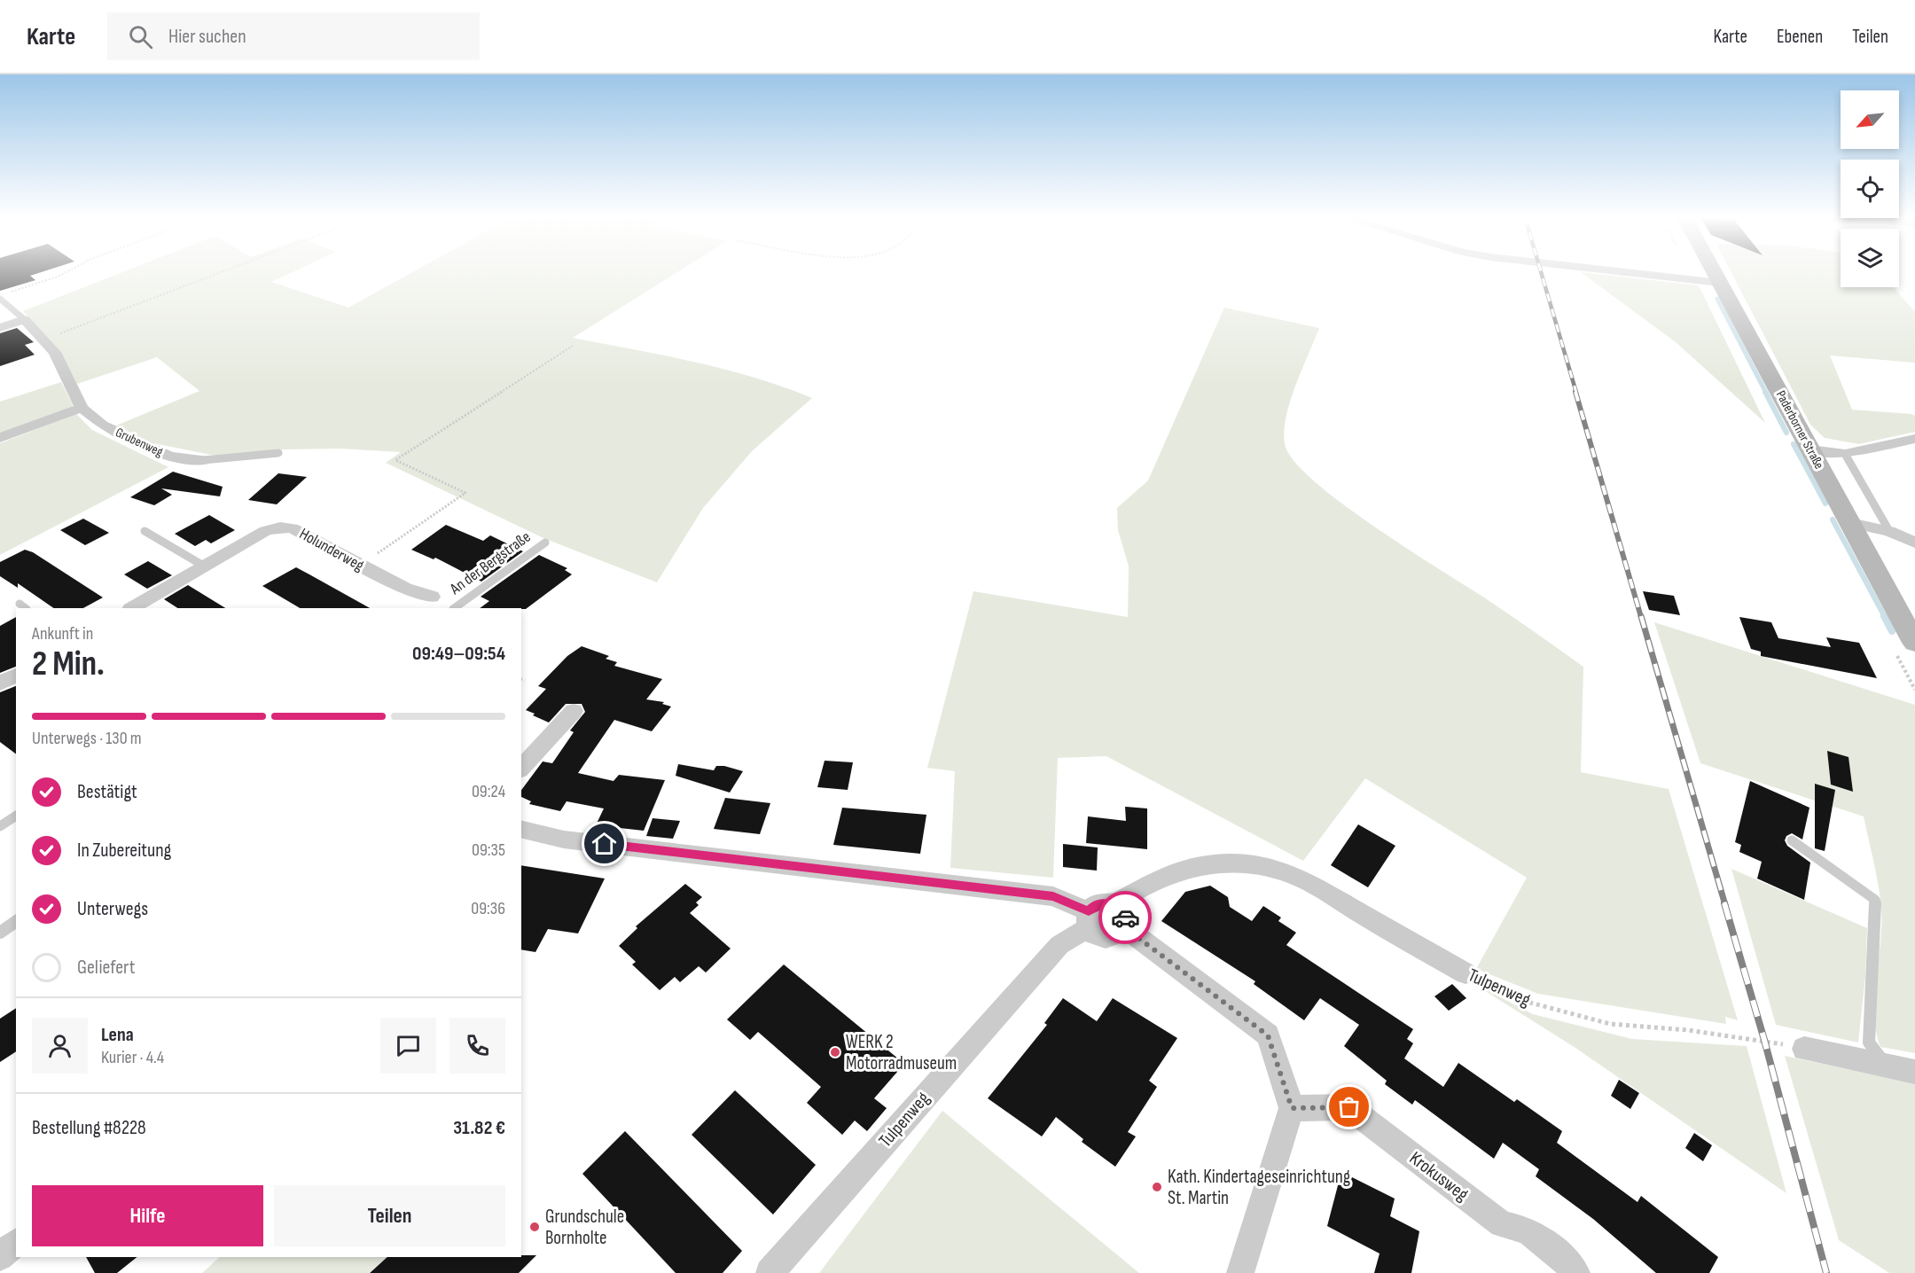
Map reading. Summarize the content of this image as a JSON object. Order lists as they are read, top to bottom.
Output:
{
  "streets": {
    "main road": ["Paderborner Straße"],
    "street": [
      "Grubenweg",
      "Holunderweg",
      "Tulpenweg",
      "Krokusweg"
    ],
    "lane": ["An der Bergstraße"]
  },
  "places": ["WERK 2 Motorradmuseum", "Kath. Kindertageseinrichtung St. Martin", "Grundschule Bornholte"],
  "north": "bottom left",
  "page": {
    "header": "Karte",
    "search": "Hier suchen",
    "nav": ["Karte", "Ebenen", "Teilen"],
    "heading": ["2 Min.", "Ankunft in", "09:49–09:54"],
    "panel": [
      "Lena",
      "Kurier · 4.4",
      "Bestellung #8228",
      "31.82 €"
    ],
    "bar": "Unterwegs · 130 m",
    "list": [
      ["Bestätigt", "09:24"],
      ["In Zubereitung", "09:35"],
      ["Unterwegs", "09:36"],
      "Geliefert"
    ],
    "buttons": ["Hilfe", "Teilen"]
  }
}
